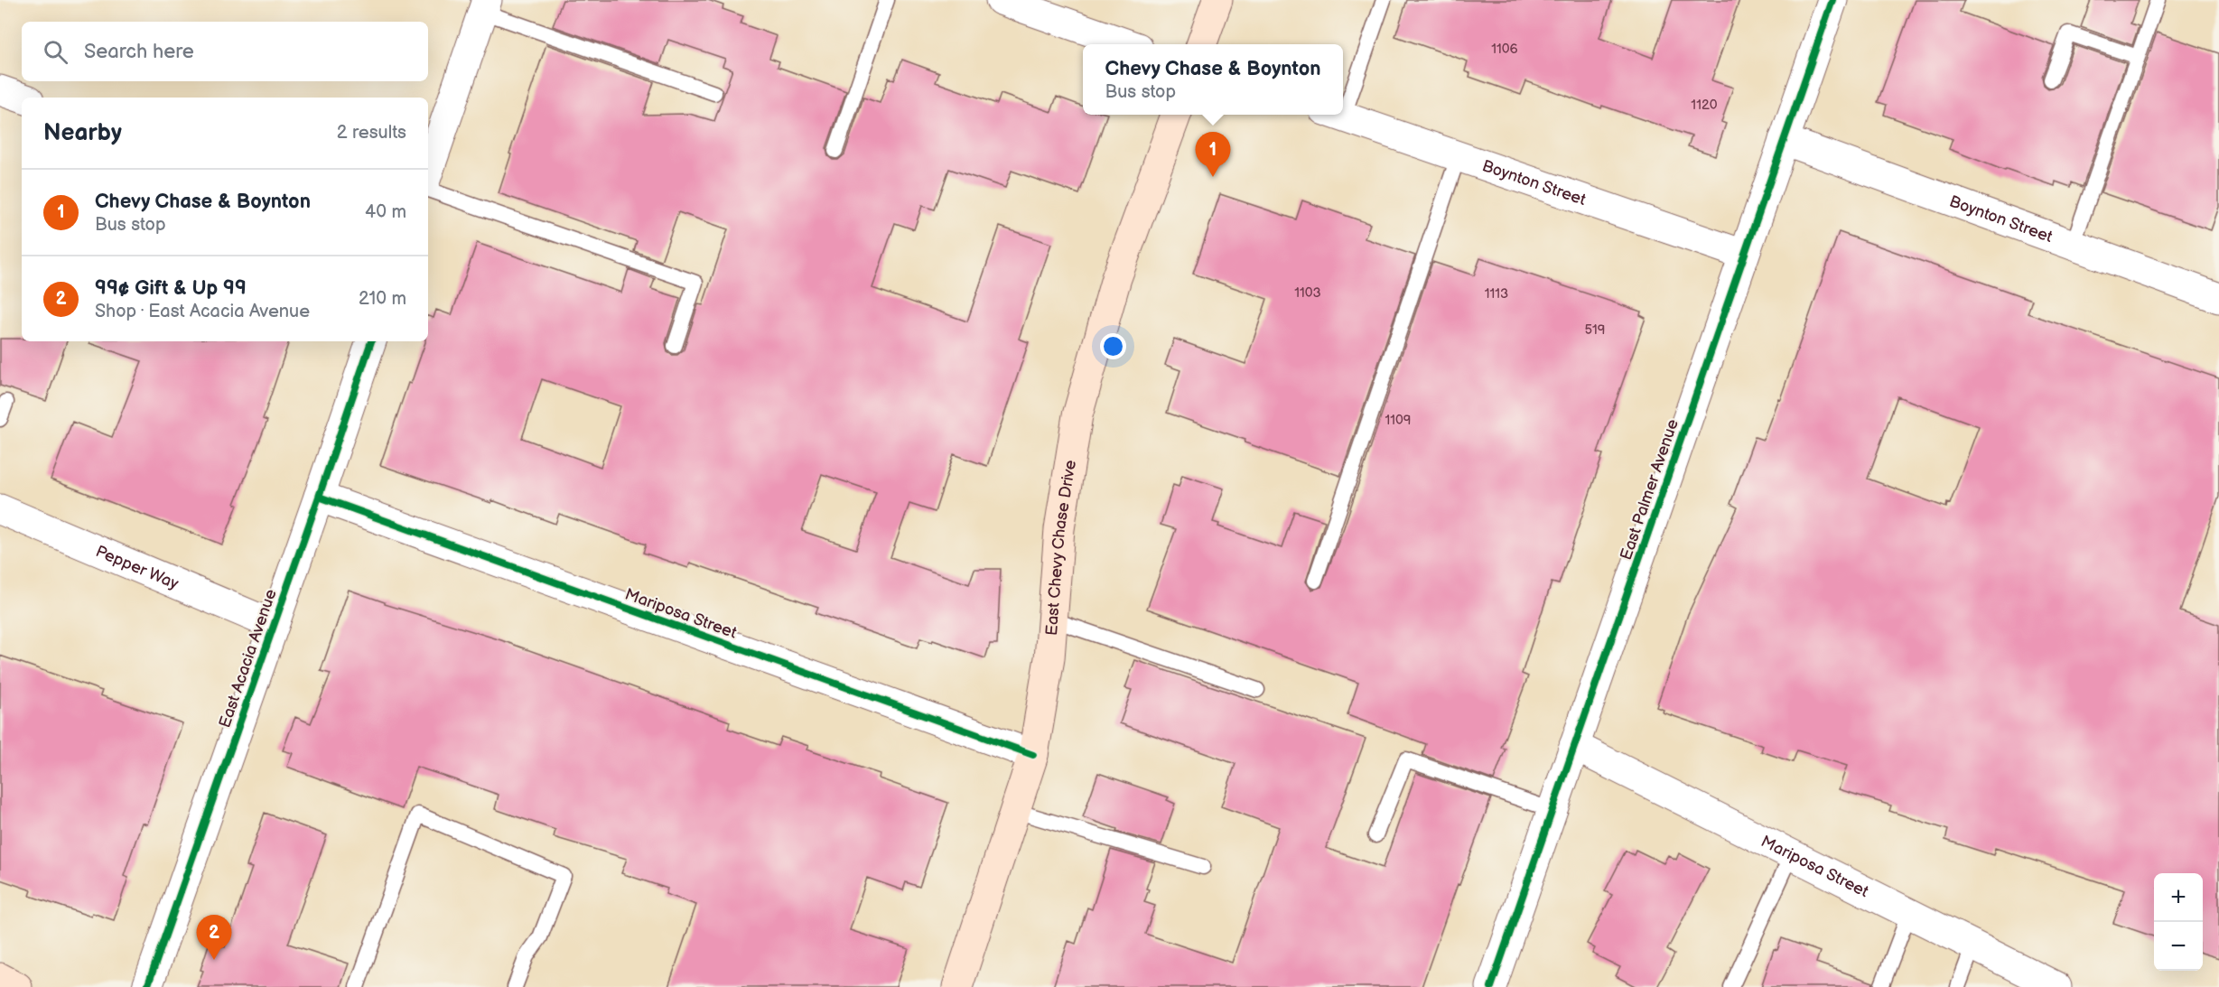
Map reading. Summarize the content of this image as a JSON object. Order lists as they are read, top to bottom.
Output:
{
  "streets": {
    "main road": ["East Chevy Chase Drive"],
    "street": [
      "Boynton Street",
      "East Palmer Avenue",
      "Pepper Way",
      "Mariposa Street",
      "East Acacia Avenue"
    ]
  },
  "crossings": [
    ["Boynton Street", "East Palmer Avenue"],
    ["East Palmer Avenue", "Mariposa Street"],
    ["East Chevy Chase Drive", "Mariposa Street"],
    ["Pepper Way", "East Acacia Avenue"],
    ["Mariposa Street", "East Acacia Avenue"]
  ],
  "house_numbers": [
    "1106",
    "1120",
    "1103",
    "1113",
    "519",
    "1109"
  ],
  "page": {
    "search": "Search here",
    "popup": ["Chevy Chase & Boynton", "Bus stop"],
    "heading": ["Nearby", "2 results"],
    "pins": ["1", "2"],
    "list": [
      {
        "mark": "1",
        "name": "Chevy Chase & Boynton",
        "note": "Bus stop",
        "value": "40 m"
      },
      {
        "mark": "2",
        "name": "99¢ Gift & Up 99",
        "note": "Shop · East Acacia Avenue",
        "value": "210 m"
      }
    ],
    "map_buttons": ["+", "−"]
  }
}
